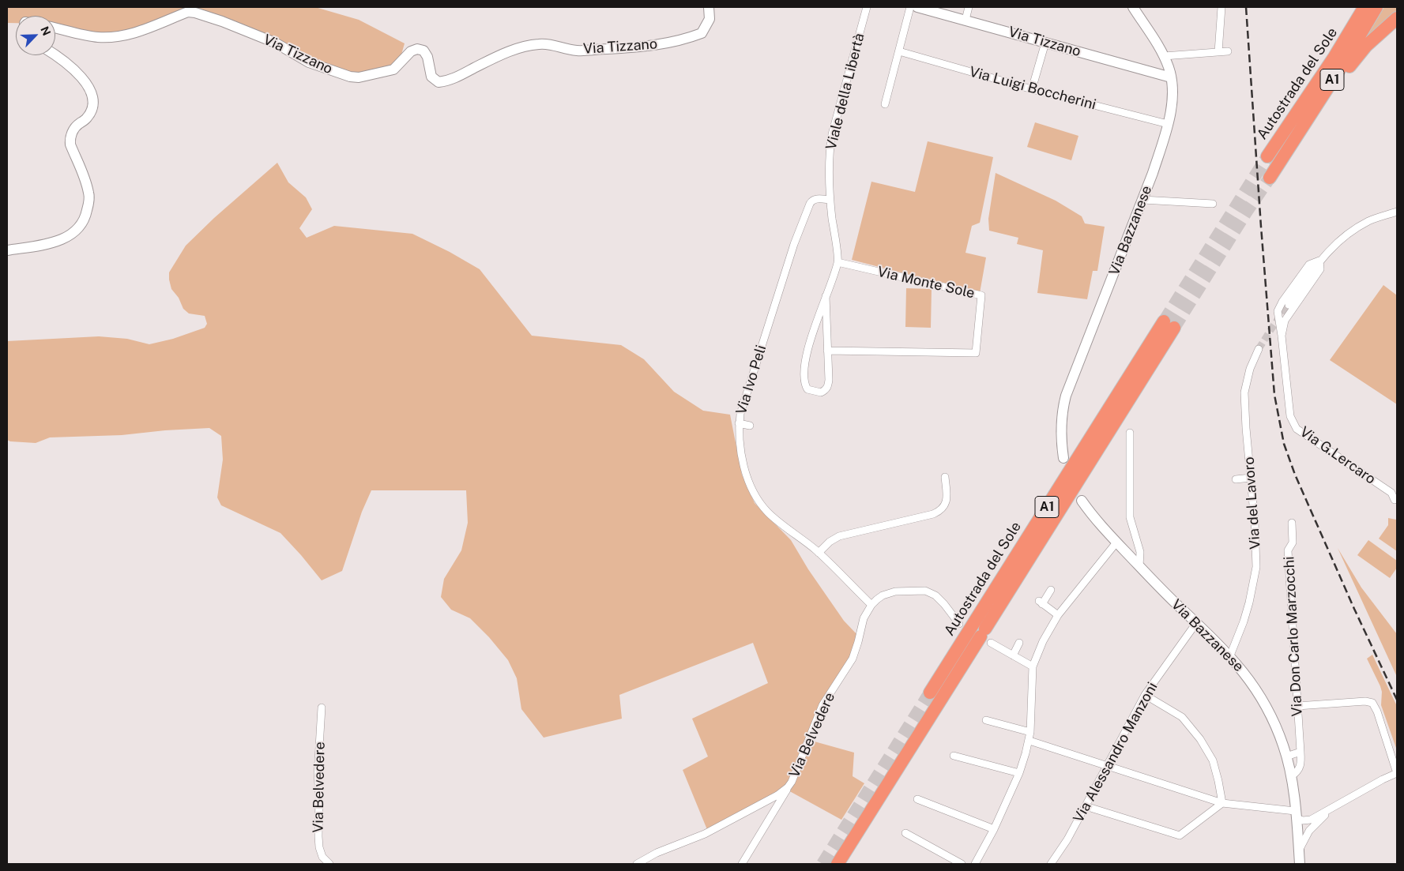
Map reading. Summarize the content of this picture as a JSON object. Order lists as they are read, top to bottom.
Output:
{
  "streets": {
    "highway": ["A1", "Autostrada del Sole"],
    "street": [
      "Via Tizzano",
      "Via Luigi Boccherini",
      "Viale della Libertà",
      "Via Bazzanese",
      "Via Monte Sole",
      "Via Ivo Peli",
      "Via G.Lercaro",
      "Via del Lavoro",
      "Via Don Carlo Marzocchi",
      "Via Belvedere",
      "Via Alessandro Manzoni"
    ]
  },
  "crossings": [
    ["Via Tizzano", "Via Bazzanese"],
    ["Via Luigi Boccherini", "Via Bazzanese"],
    ["Viale della Libertà", "Via Monte Sole"],
    ["Viale della Libertà", "Via Ivo Peli"],
    ["Via Bazzanese", "Via del Lavoro"],
    ["Via Bazzanese", "Via Don Carlo Marzocchi"],
    ["Via Bazzanese", "Via Alessandro Manzoni"],
    ["Via Ivo Peli", "Via Belvedere"]
  ],
  "north": "top right"
}
